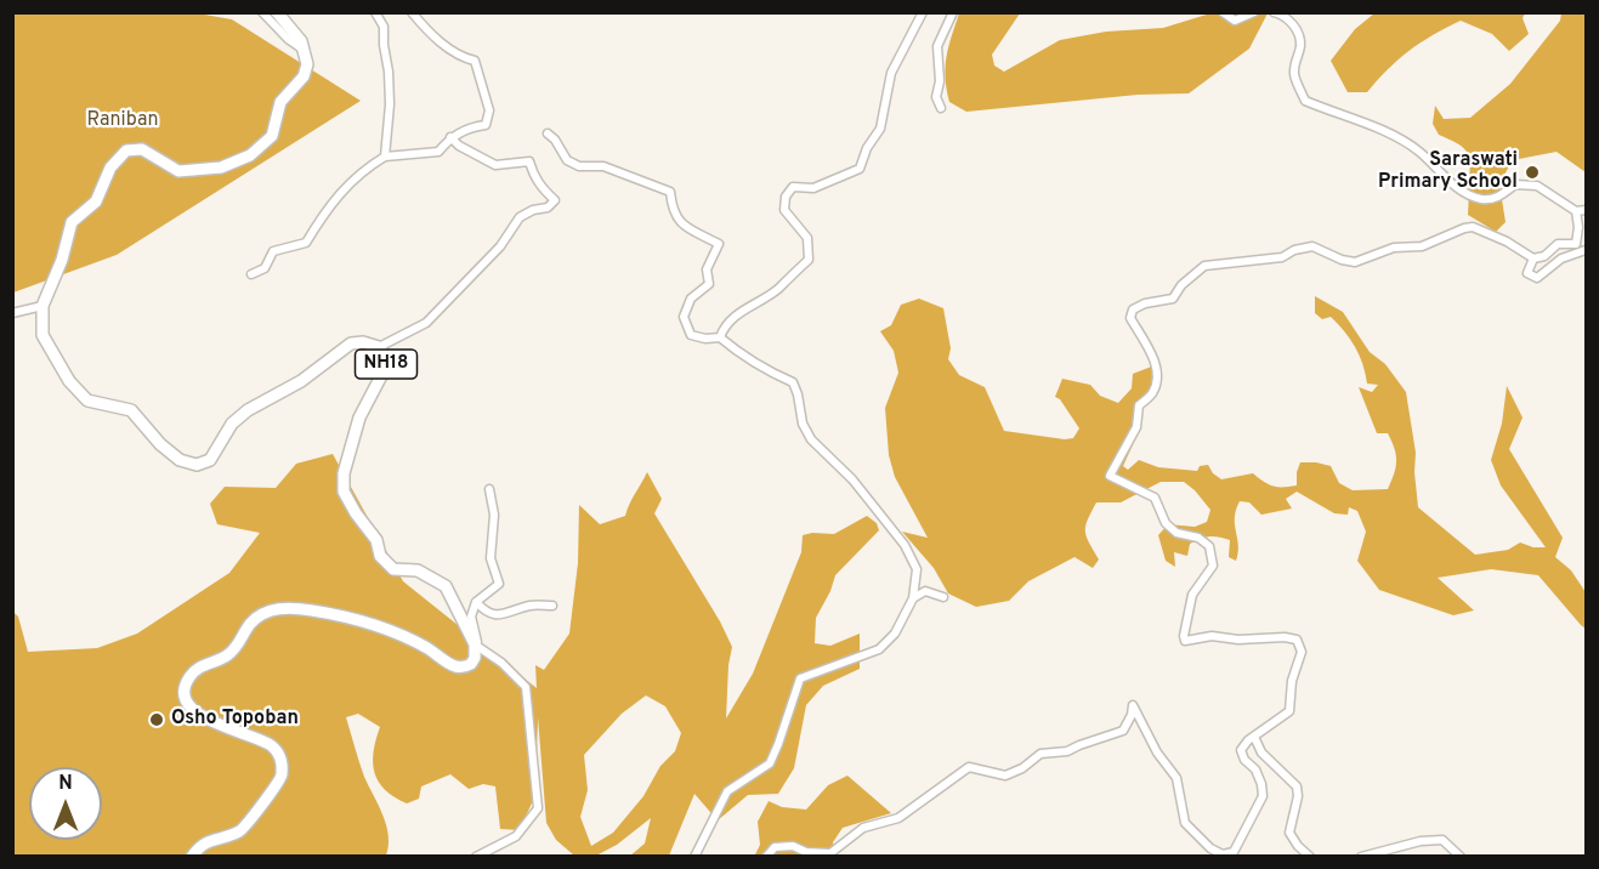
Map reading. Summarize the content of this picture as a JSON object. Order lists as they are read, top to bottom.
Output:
{
  "streets": {
    "main road": ["NH18"]
  },
  "parks": ["Raniban"],
  "places": ["Saraswati Primary School", "Osho Topoban"],
  "north": "top"
}
